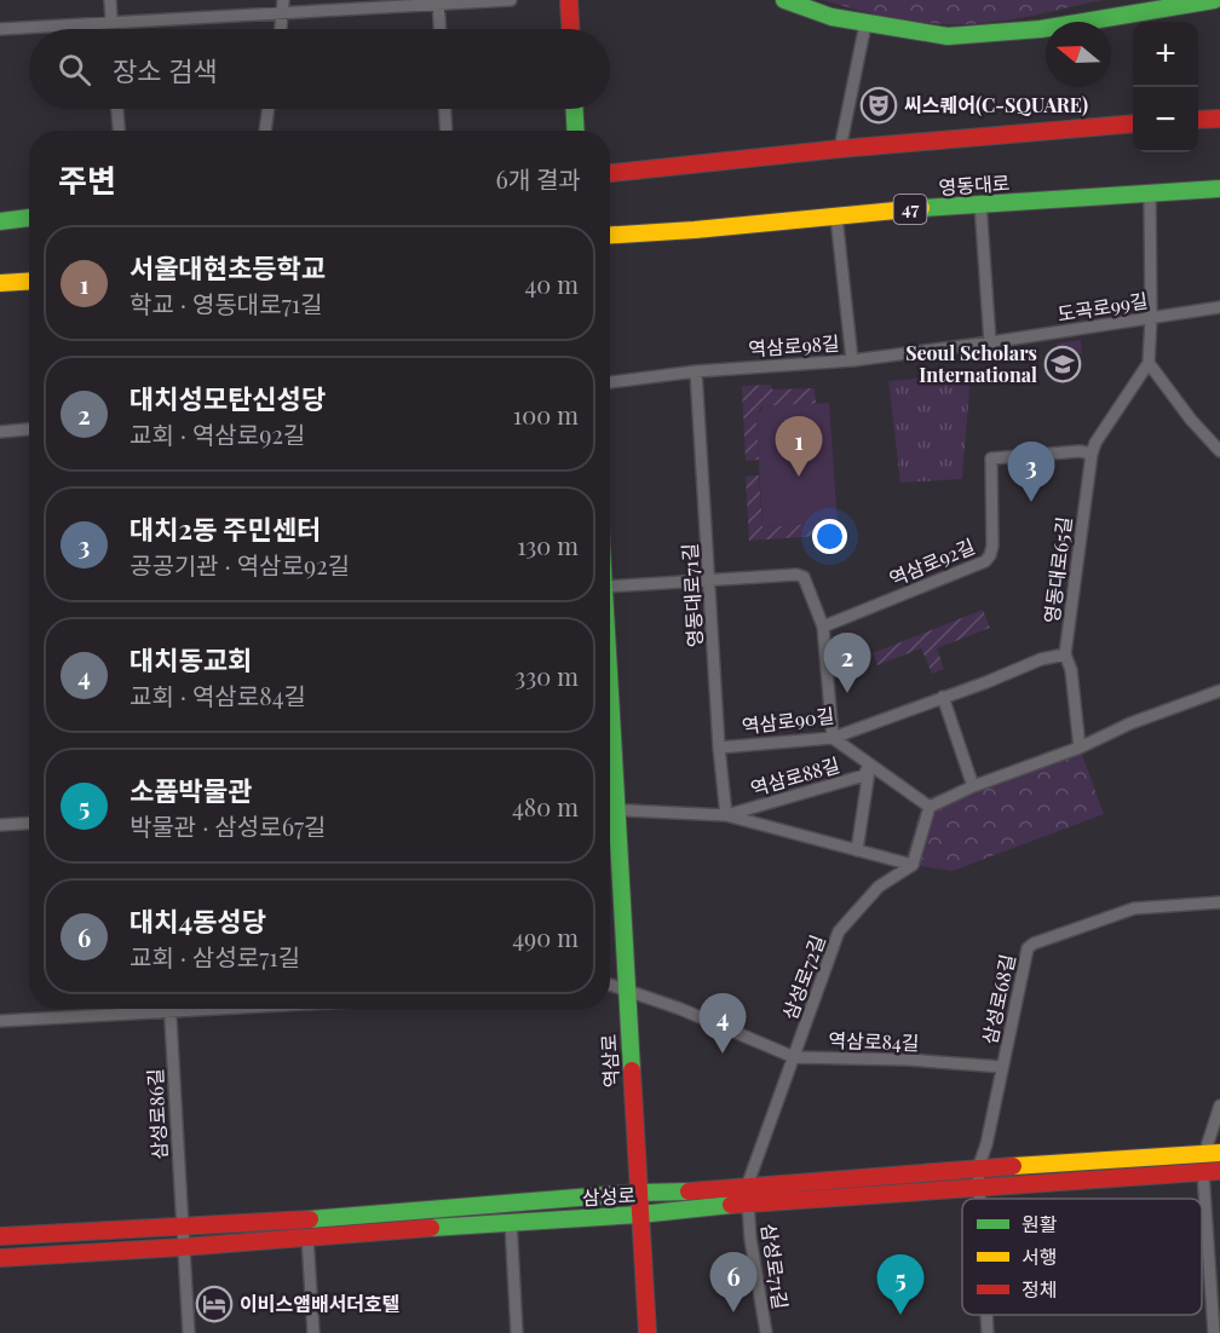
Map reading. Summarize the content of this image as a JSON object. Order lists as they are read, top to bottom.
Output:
{
  "streets": {
    "main road": [
      "영동대로",
      "47",
      "역삼로",
      "삼성로"
    ],
    "street": [
      "도곡로99길",
      "역삼로98길",
      "역삼로92길",
      "영동대로65길",
      "영동대로71길",
      "역삼로90길",
      "역삼로88길",
      "삼성로72길",
      "삼성로68길",
      "역삼로84길",
      "삼성로86길",
      "삼성로71길"
    ]
  },
  "crossings": [
    ["도곡로99길", "역삼로98길"],
    ["역삼로98길", "영동대로71길"],
    ["역삼로92길", "영동대로65길"],
    ["영동대로65길", "역삼로90길"],
    ["영동대로71길", "역삼로90길"],
    ["영동대로71길", "역삼로88길"],
    ["역삼로88길", "삼성로72길"],
    ["삼성로72길", "역삼로84길"],
    ["삼성로72길", "삼성로"],
    ["삼성로68길", "역삼로84길"],
    ["삼성로68길", "삼성로"],
    ["역삼로84길", "역삼로"],
    ["역삼로", "삼성로"],
    ["삼성로86길", "삼성로"],
    ["삼성로", "삼성로71길"]
  ],
  "places": {
    "theatre": ["씨스퀘어(C-SQUARE)"],
    "school or university": ["Seoul Scholars International"],
    "hotel": ["이비스앰배서더호텔"]
  },
  "legend": ["원활", "서행", "정체"],
  "north": "left",
  "page": {
    "map_buttons": ["+", "−"],
    "search": "장소 검색",
    "heading": ["주변", "6개 결과"],
    "list": [
      {
        "mark": "1",
        "name": "서울대현초등학교",
        "note": "학교 · 영동대로71길",
        "value": "40 m"
      },
      {
        "mark": "2",
        "name": "대치성모탄신성당",
        "note": "교회 · 역삼로92길",
        "value": "100 m"
      },
      {
        "mark": "3",
        "name": "대치2동 주민센터",
        "note": "공공기관 · 역삼로92길",
        "value": "130 m"
      },
      {
        "mark": "4",
        "name": "대치동교회",
        "note": "교회 · 역삼로84길",
        "value": "330 m"
      },
      {
        "mark": "5",
        "name": "소품박물관",
        "note": "박물관 · 삼성로67길",
        "value": "480 m"
      },
      {
        "mark": "6",
        "name": "대치4동성당",
        "note": "교회 · 삼성로71길",
        "value": "490 m"
      }
    ],
    "pins": [
      "1",
      "3",
      "2",
      "4",
      "6",
      "5"
    ]
  }
}
